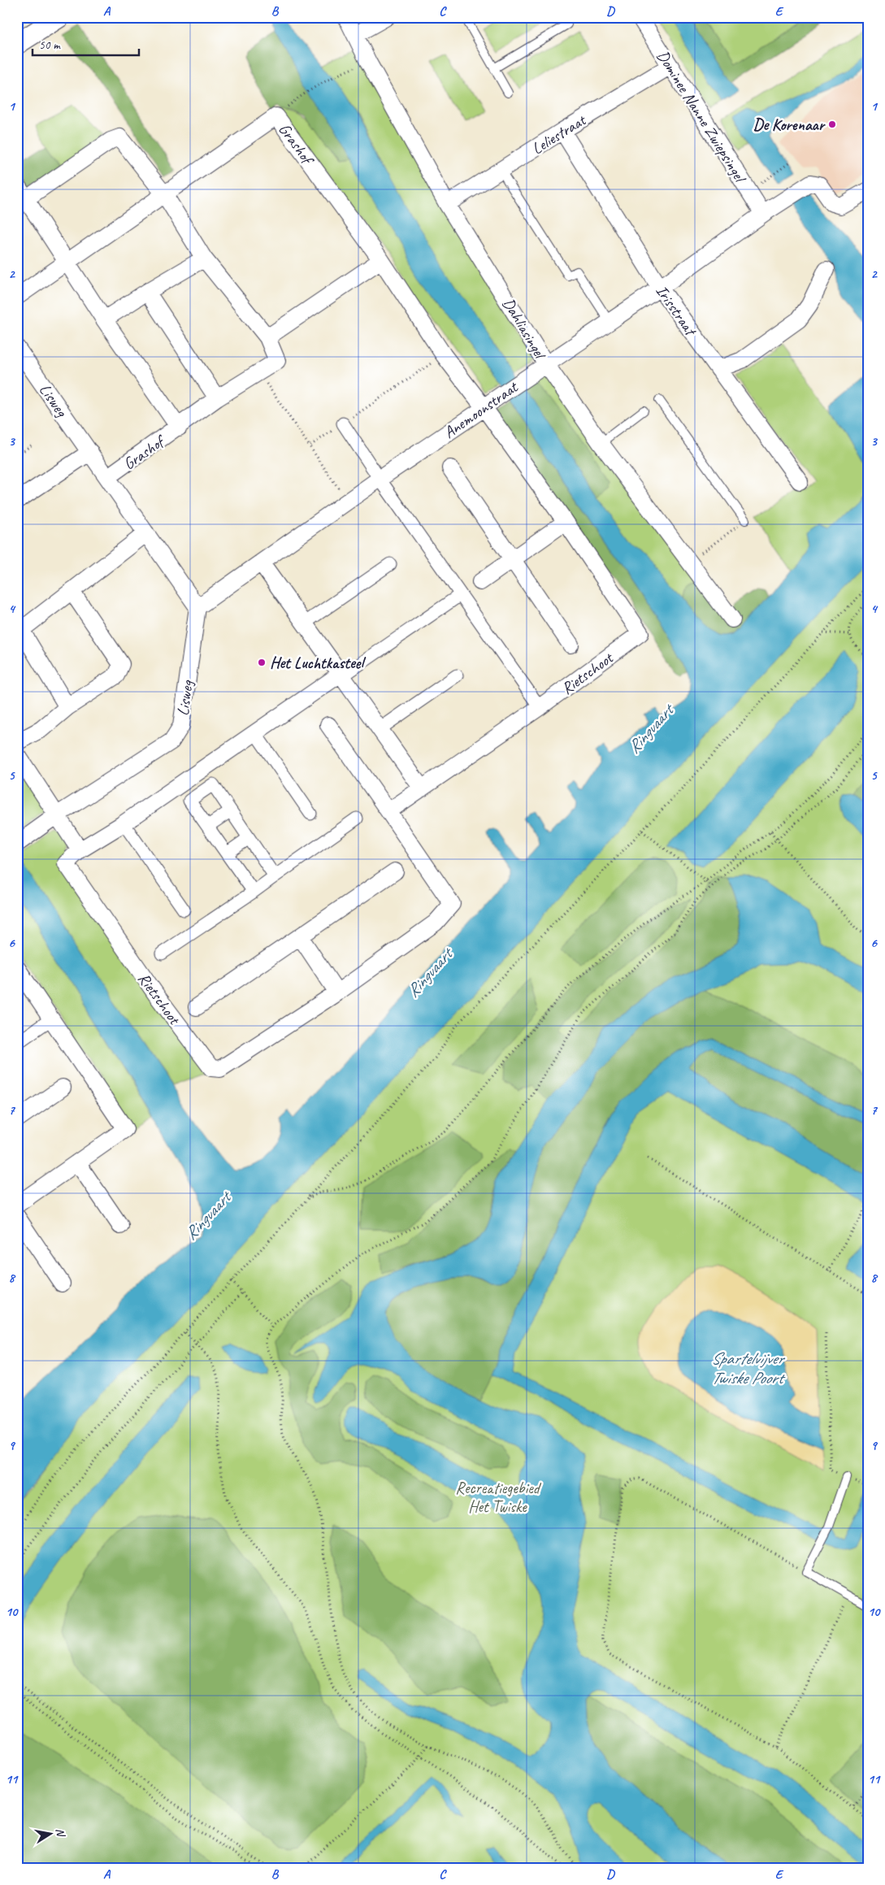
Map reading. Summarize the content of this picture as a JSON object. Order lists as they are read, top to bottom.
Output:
{
  "streets": {
    "street": [
      "Dominee Nanne Zwiepsingel",
      "Leliestraat",
      "Grashof",
      "Irisstraat",
      "Dahliasingel",
      "Lisweg",
      "Anemoonstraat",
      "Rietschoot"
    ]
  },
  "crossings": [
    ["Dominee Nanne Zwiepsingel", "Leliestraat"],
    ["Dominee Nanne Zwiepsingel", "Anemoonstraat"],
    ["Leliestraat", "Irisstraat"],
    ["Leliestraat", "Dahliasingel"],
    ["Grashof", "Lisweg"],
    ["Grashof", "Anemoonstraat"],
    ["Grashof", "Rietschoot"],
    ["Irisstraat", "Anemoonstraat"],
    ["Dahliasingel", "Anemoonstraat"],
    ["Lisweg", "Anemoonstraat"],
    ["Anemoonstraat", "Rietschoot"]
  ],
  "water": ["Ringvaart", "Spartelvijver Twiske Poort"],
  "parks": ["Recreatiegebied Het Twiske"],
  "places": ["De Korenaar", "Het Luchtkasteel"],
  "scale_bar": "50 m",
  "north": "right",
  "grid": {
    "columns": [
      "A",
      "B",
      "C",
      "D",
      "E"
    ],
    "rows": [
      "1",
      "2",
      "3",
      "4",
      "5",
      "6",
      "7",
      "8",
      "9",
      "10",
      "11"
    ]
  }
}
